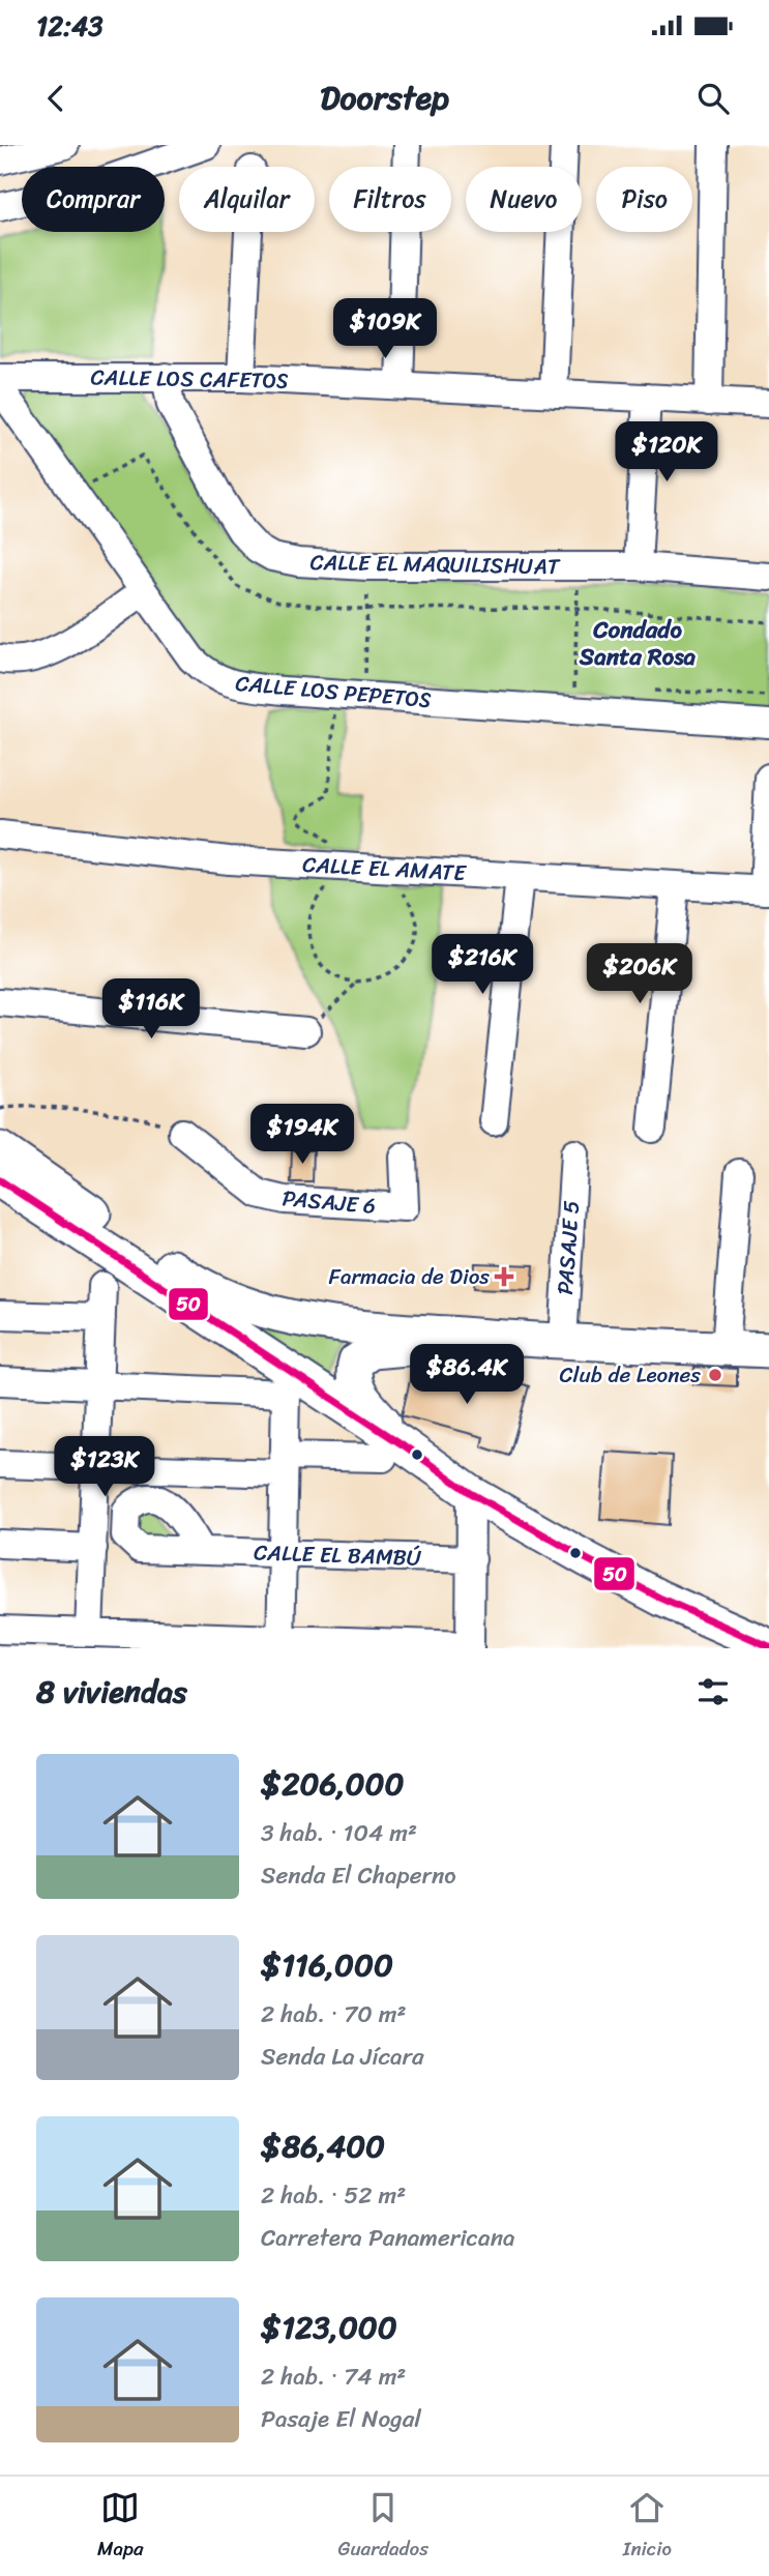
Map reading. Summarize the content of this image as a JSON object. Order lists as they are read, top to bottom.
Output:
{
  "streets": {
    "street": [
      "CALLE LOS CAFETOS",
      "CALLE EL MAQUILISHUAT",
      "CALLE LOS PEPETOS",
      "CALLE EL AMATE",
      "PASAJE 6",
      "PASAJE 5",
      "CALLE EL BAMBÚ"
    ]
  },
  "crossings": [
    ["CALLE LOS CAFETOS", "CALLE EL MAQUILISHUAT"]
  ],
  "districts": ["Condado Santa Rosa"],
  "places": {
    "health": ["Farmacia de Dios"],
    "other": ["Club de Leones"]
  },
  "lines": ["transit line 50"],
  "page": {
    "status": "12:43",
    "header": "Doorstep",
    "chip": [
      "Comprar",
      "Alquilar",
      "Filtros",
      "Nuevo",
      "Piso"
    ],
    "price": [
      "$109K",
      "$120K",
      "$216K",
      "$206K",
      "$116K",
      "$194K",
      "$86.4K",
      "$123K"
    ],
    "heading": "8 viviendas",
    "list": [
      {
        "name": "$206,000",
        "note": "3 hab. · 104 m² · Senda El Chaperno"
      },
      {
        "name": "$116,000",
        "note": "2 hab. · 70 m² · Senda La Jícara"
      },
      {
        "name": "$86,400",
        "note": "2 hab. · 52 m² · Carretera Panamericana"
      },
      {
        "name": "$123,000",
        "note": "2 hab. · 74 m² · Pasaje El Nogal"
      }
    ],
    "tabs": ["Mapa", "Guardados", "Inicio"]
  }
}
